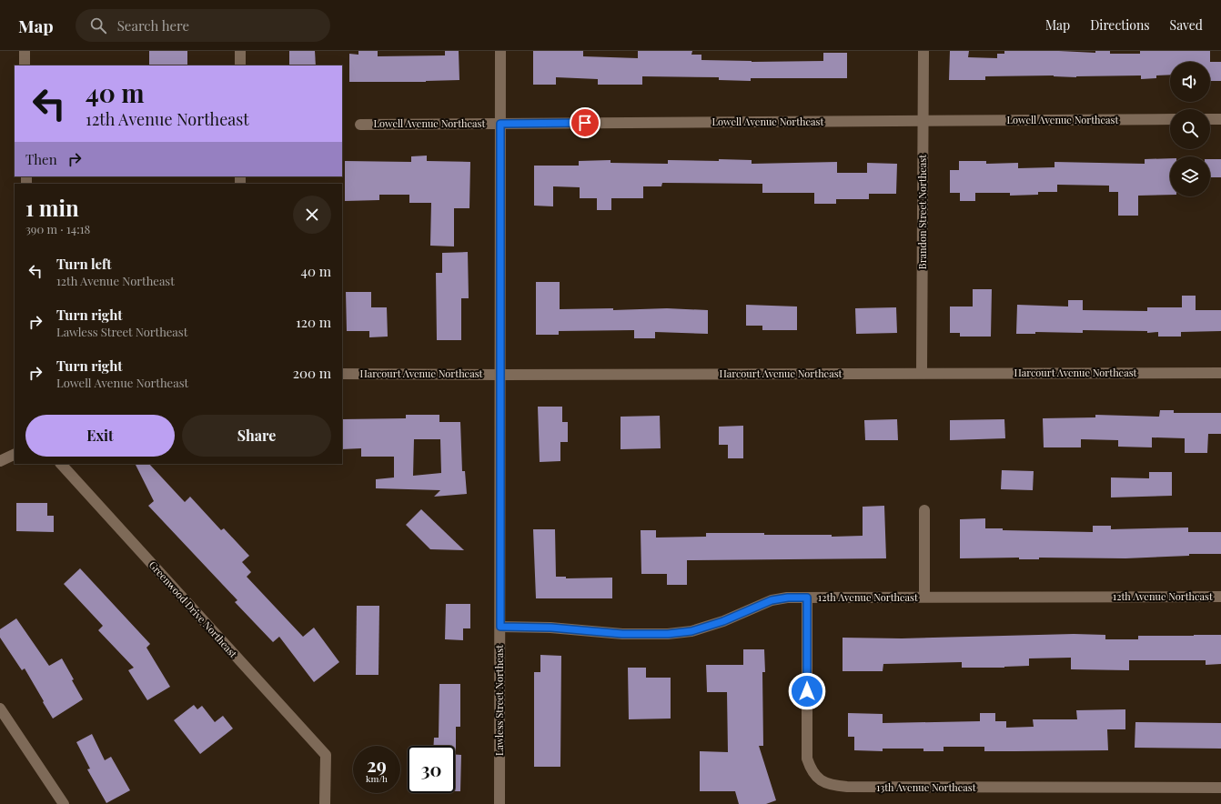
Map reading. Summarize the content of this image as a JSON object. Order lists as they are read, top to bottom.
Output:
{
  "streets": {
    "street": [
      "Lowell Avenue Northeast",
      "Brandon Street Northeast",
      "Harcourt Avenue Northeast",
      "12th Avenue Northeast",
      "Greenwood Drive Northeast",
      "Lawless Street Northeast",
      "13th Avenue Northeast"
    ]
  },
  "crossings": [
    ["Lowell Avenue Northeast", "Brandon Street Northeast"],
    ["Lowell Avenue Northeast", "Lawless Street Northeast"],
    ["Brandon Street Northeast", "Harcourt Avenue Northeast"],
    ["Harcourt Avenue Northeast", "Lawless Street Northeast"],
    ["12th Avenue Northeast", "Lawless Street Northeast"],
    ["12th Avenue Northeast", "13th Avenue Northeast"]
  ],
  "page": {
    "header": "Map",
    "search": "Search here",
    "nav": ["Map", "Directions", "Saved"],
    "turn": ["40 m", "12th Avenue Northeast"],
    "then": "Then",
    "heading": ["1 min", "390 m · 14:18"],
    "list": [
      {
        "name": "Turn left",
        "note": "12th Avenue Northeast",
        "value": "40 m"
      },
      {
        "name": "Turn right",
        "note": "Lawless Street Northeast",
        "value": "120 m"
      },
      {
        "name": "Turn right",
        "note": "Lowell Avenue Northeast",
        "value": "200 m"
      }
    ],
    "buttons": ["Exit", "Share"],
    "speed": "29 km/h",
    "limit": "30"
  }
}
